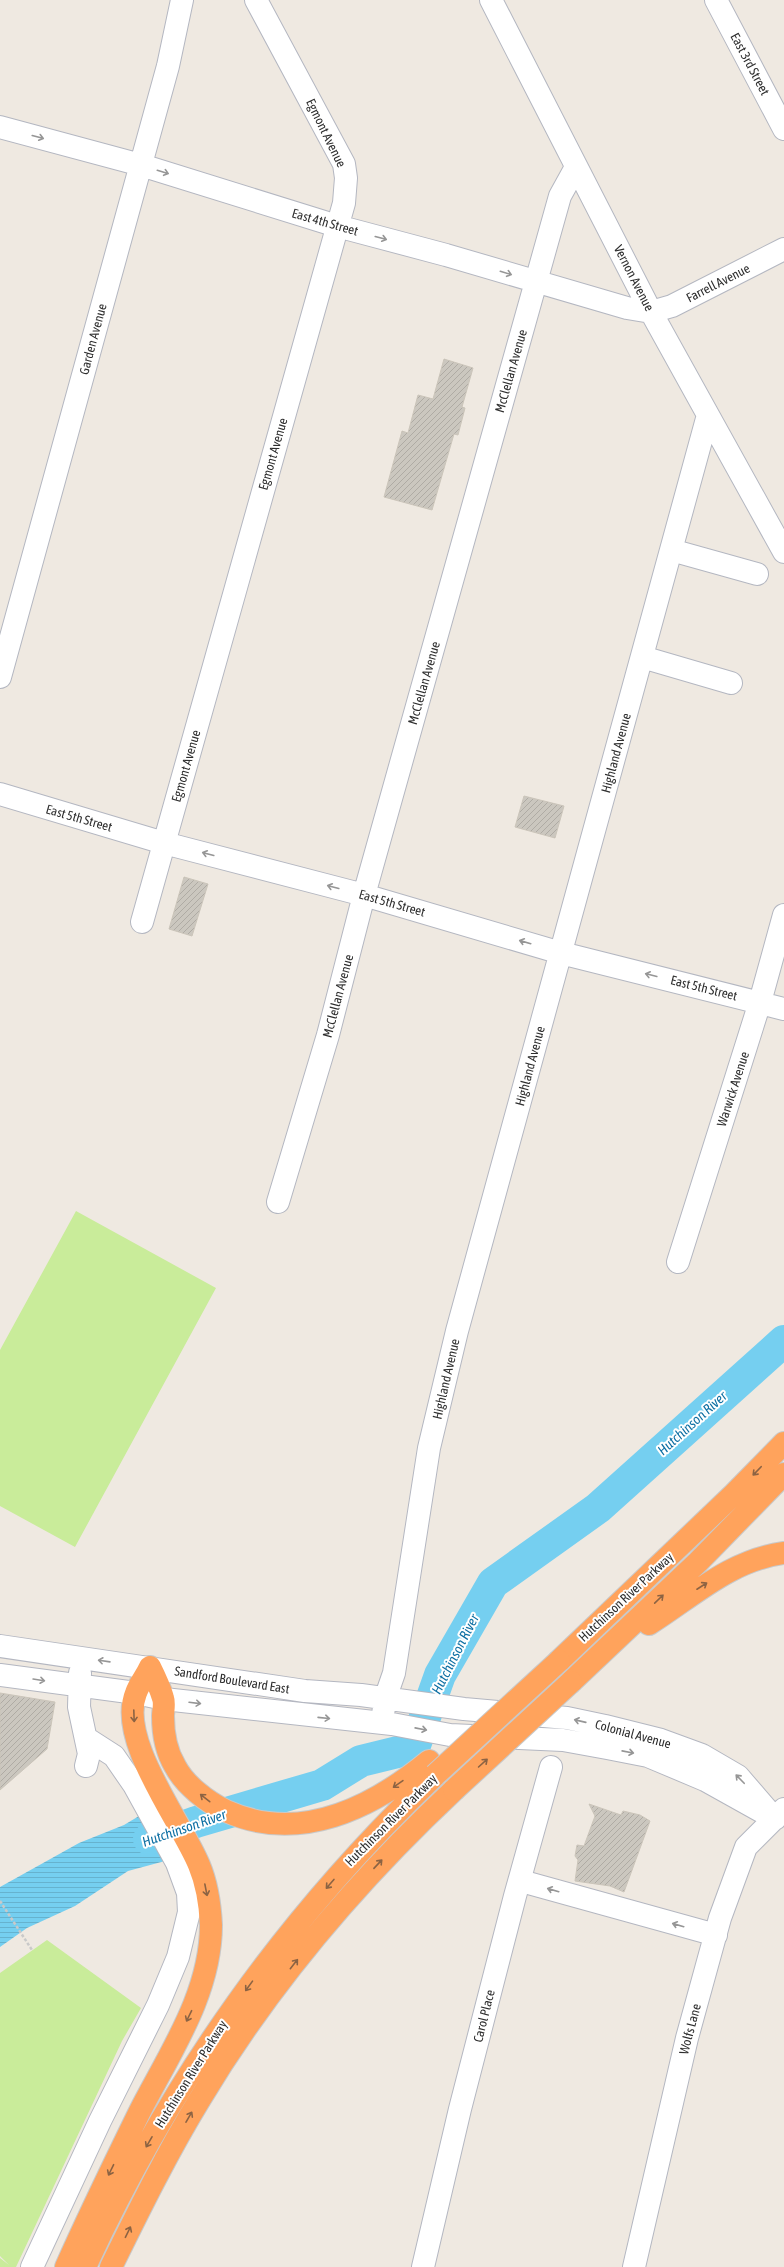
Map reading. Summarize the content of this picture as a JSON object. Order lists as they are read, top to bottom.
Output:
{
  "streets": {
    "highway": ["Hutchinson River Parkway"],
    "street": [
      "East 3rd Street",
      "Egmont Avenue",
      "East 4th Street",
      "Vernon Avenue",
      "Farrell Avenue",
      "Garden Avenue",
      "McClellan Avenue",
      "Highland Avenue",
      "East 5th Street",
      "Warwick Avenue",
      "Sandford Boulevard East",
      "Colonial Avenue",
      "Carol Place",
      "Wolfs Lane"
    ]
  },
  "crossings": [
    ["Egmont Avenue", "East 4th Street"],
    ["Egmont Avenue", "East 5th Street"],
    ["East 4th Street", "Vernon Avenue"],
    ["East 4th Street", "Farrell Avenue"],
    ["East 4th Street", "Garden Avenue"],
    ["East 4th Street", "McClellan Avenue"],
    ["Vernon Avenue", "Farrell Avenue"],
    ["Vernon Avenue", "McClellan Avenue"],
    ["Vernon Avenue", "Highland Avenue"],
    ["McClellan Avenue", "East 5th Street"],
    ["Highland Avenue", "East 5th Street"],
    ["Highland Avenue", "Sandford Boulevard East"],
    ["East 5th Street", "Warwick Avenue"],
    ["Sandford Boulevard East", "Colonial Avenue"],
    ["Colonial Avenue", "Wolfs Lane"]
  ],
  "one_way": ["East 4th Street", "East 5th Street"],
  "water": ["Hutchinson River"]
}
